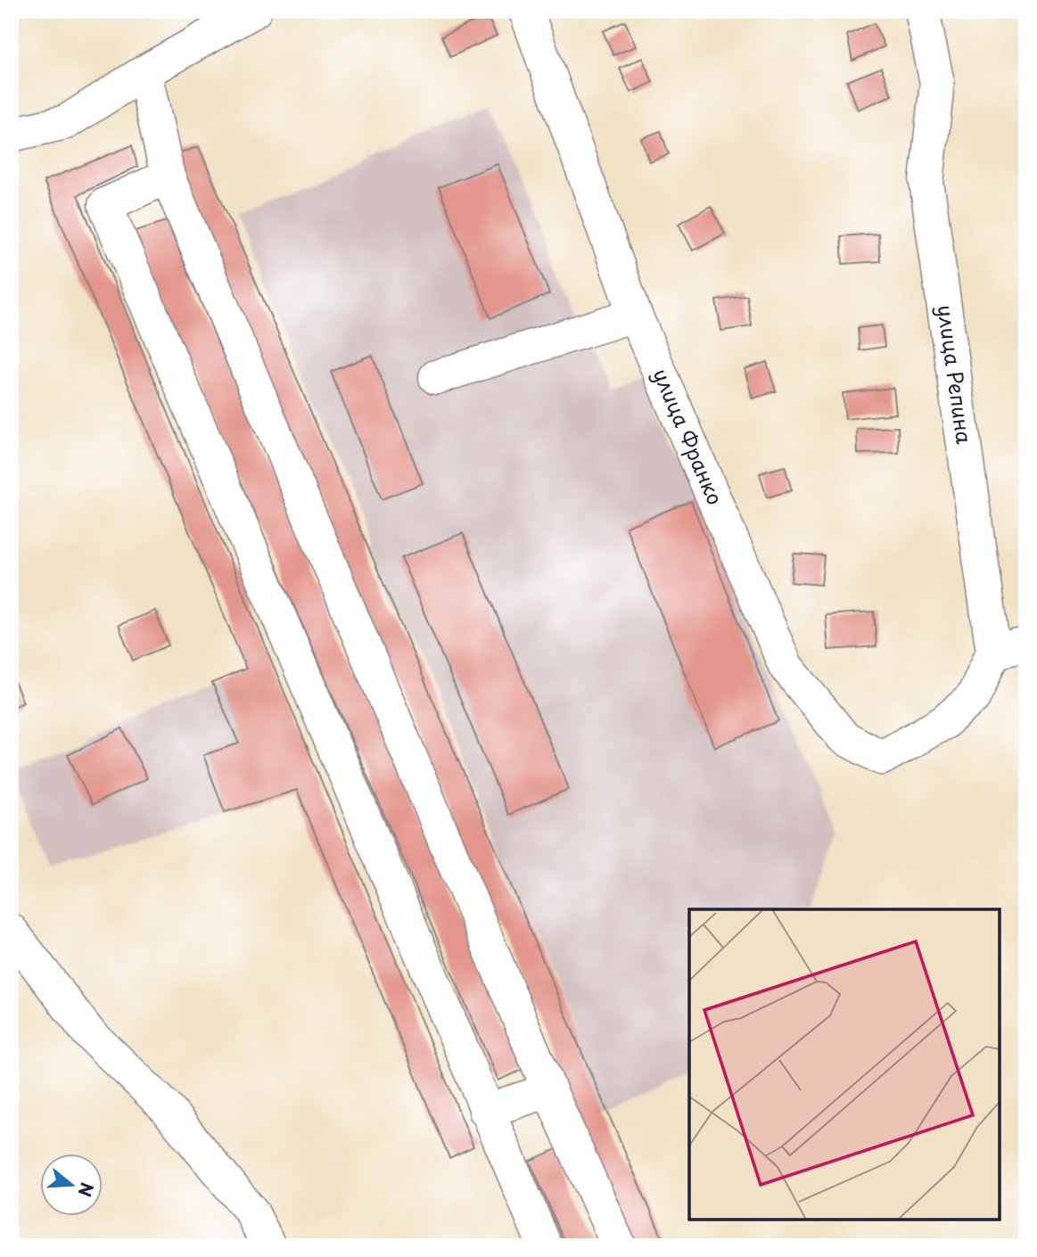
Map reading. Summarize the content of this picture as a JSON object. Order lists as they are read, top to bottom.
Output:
{
  "streets": {
    "street": ["улица Репина", "улица Франко"]
  },
  "crossings": [
    ["улица Репина", "улица Франко"]
  ],
  "north": "right"
}
